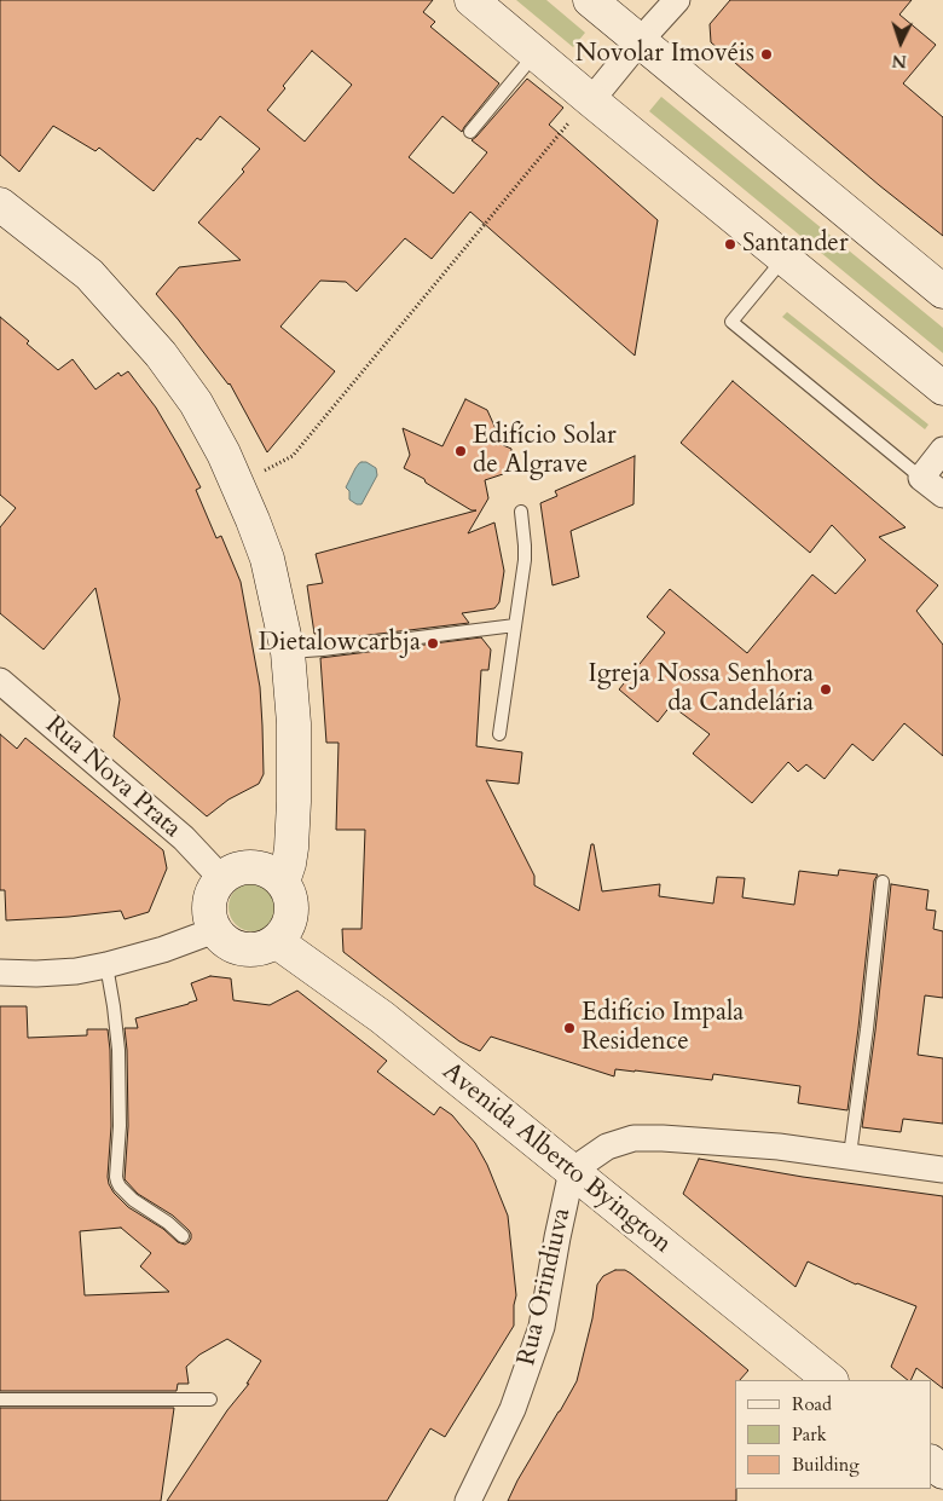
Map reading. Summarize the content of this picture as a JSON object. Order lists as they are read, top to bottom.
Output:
{
  "streets": {
    "street": ["Rua Nova Prata", "Avenida Alberto Byington", "Rua Orindiuva"]
  },
  "crossings": [
    ["Rua Nova Prata", "Avenida Alberto Byington"],
    ["Avenida Alberto Byington", "Rua Orindiuva"]
  ],
  "places": [
    "Novolar Imovéis",
    "Santander",
    "Edifício Solar de Algrave",
    "Dietalowcarbja",
    "Igreja Nossa Senhora da Candelária",
    "Edifício Impala Residence"
  ],
  "legend": ["Road", "Park", "Building"],
  "north": "bottom"
}
